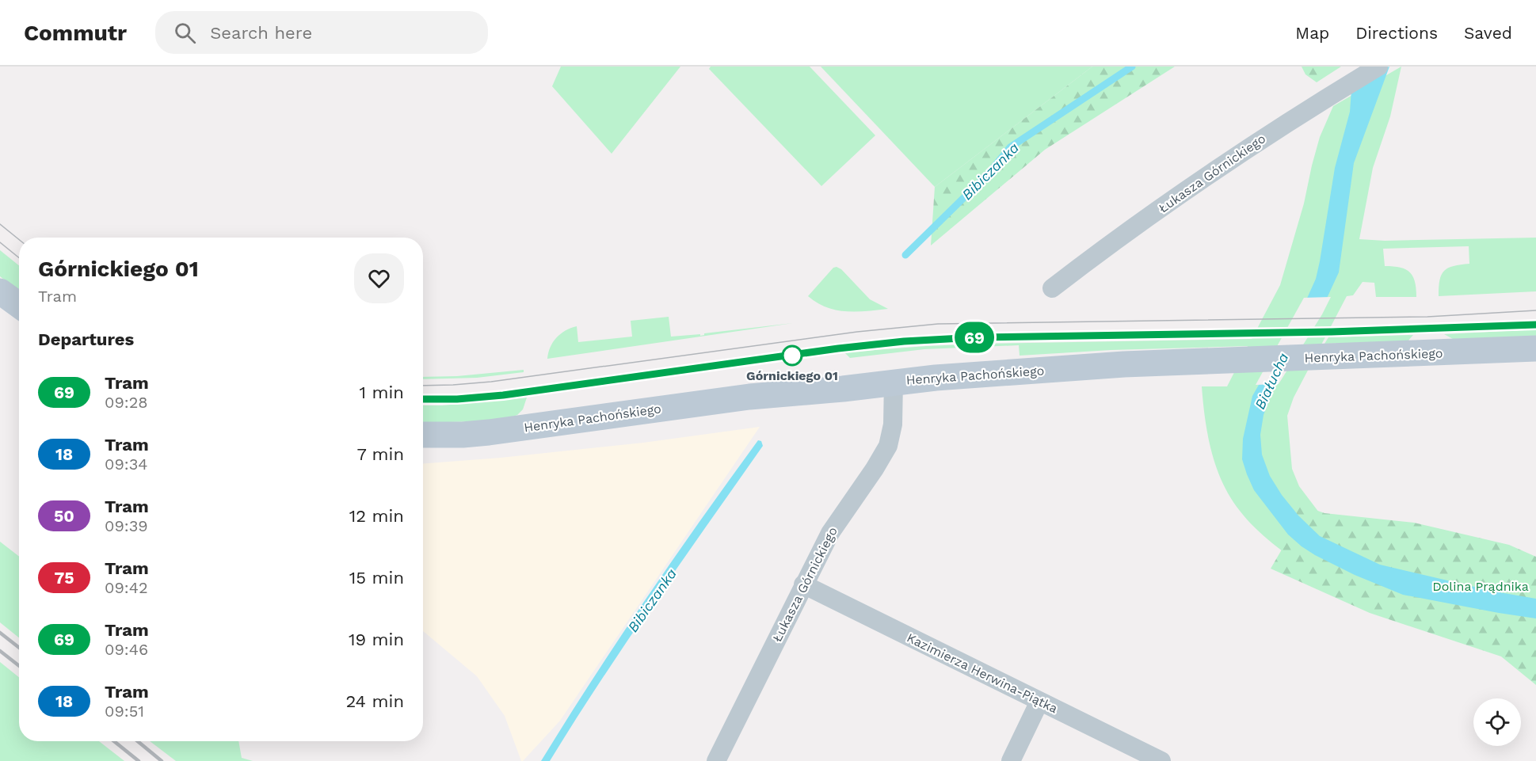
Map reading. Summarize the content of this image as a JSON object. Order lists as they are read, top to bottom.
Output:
{
  "streets": {
    "street": ["Łukasza Górnickiego", "Henryka Pachońskiego", "Kazimierza Herwina-Piątka"]
  },
  "crossings": [
    ["Łukasza Górnickiego", "Henryka Pachońskiego"],
    ["Łukasza Górnickiego", "Kazimierza Herwina-Piątka"]
  ],
  "water": ["Bibiczanka", "Białucha"],
  "parks": ["Dolina Prądnika"],
  "places": ["Górnickiego 01"],
  "lines": ["tram line 69"],
  "page": {
    "header": "Commutr",
    "search": "Search here",
    "nav": ["Map", "Directions", "Saved"],
    "on_map": "69",
    "heading": [
      ["Górnickiego 01", "Tram"],
      "Departures"
    ],
    "list": [
      {
        "mark": "69",
        "name": "Tram",
        "note": "09:28",
        "value": "1 min"
      },
      {
        "mark": "18",
        "name": "Tram",
        "note": "09:34",
        "value": "7 min"
      },
      {
        "mark": "50",
        "name": "Tram",
        "note": "09:39",
        "value": "12 min"
      },
      {
        "mark": "75",
        "name": "Tram",
        "note": "09:42",
        "value": "15 min"
      },
      {
        "mark": "69",
        "name": "Tram",
        "note": "09:46",
        "value": "19 min"
      },
      {
        "mark": "18",
        "name": "Tram",
        "note": "09:51",
        "value": "24 min"
      }
    ]
  }
}
